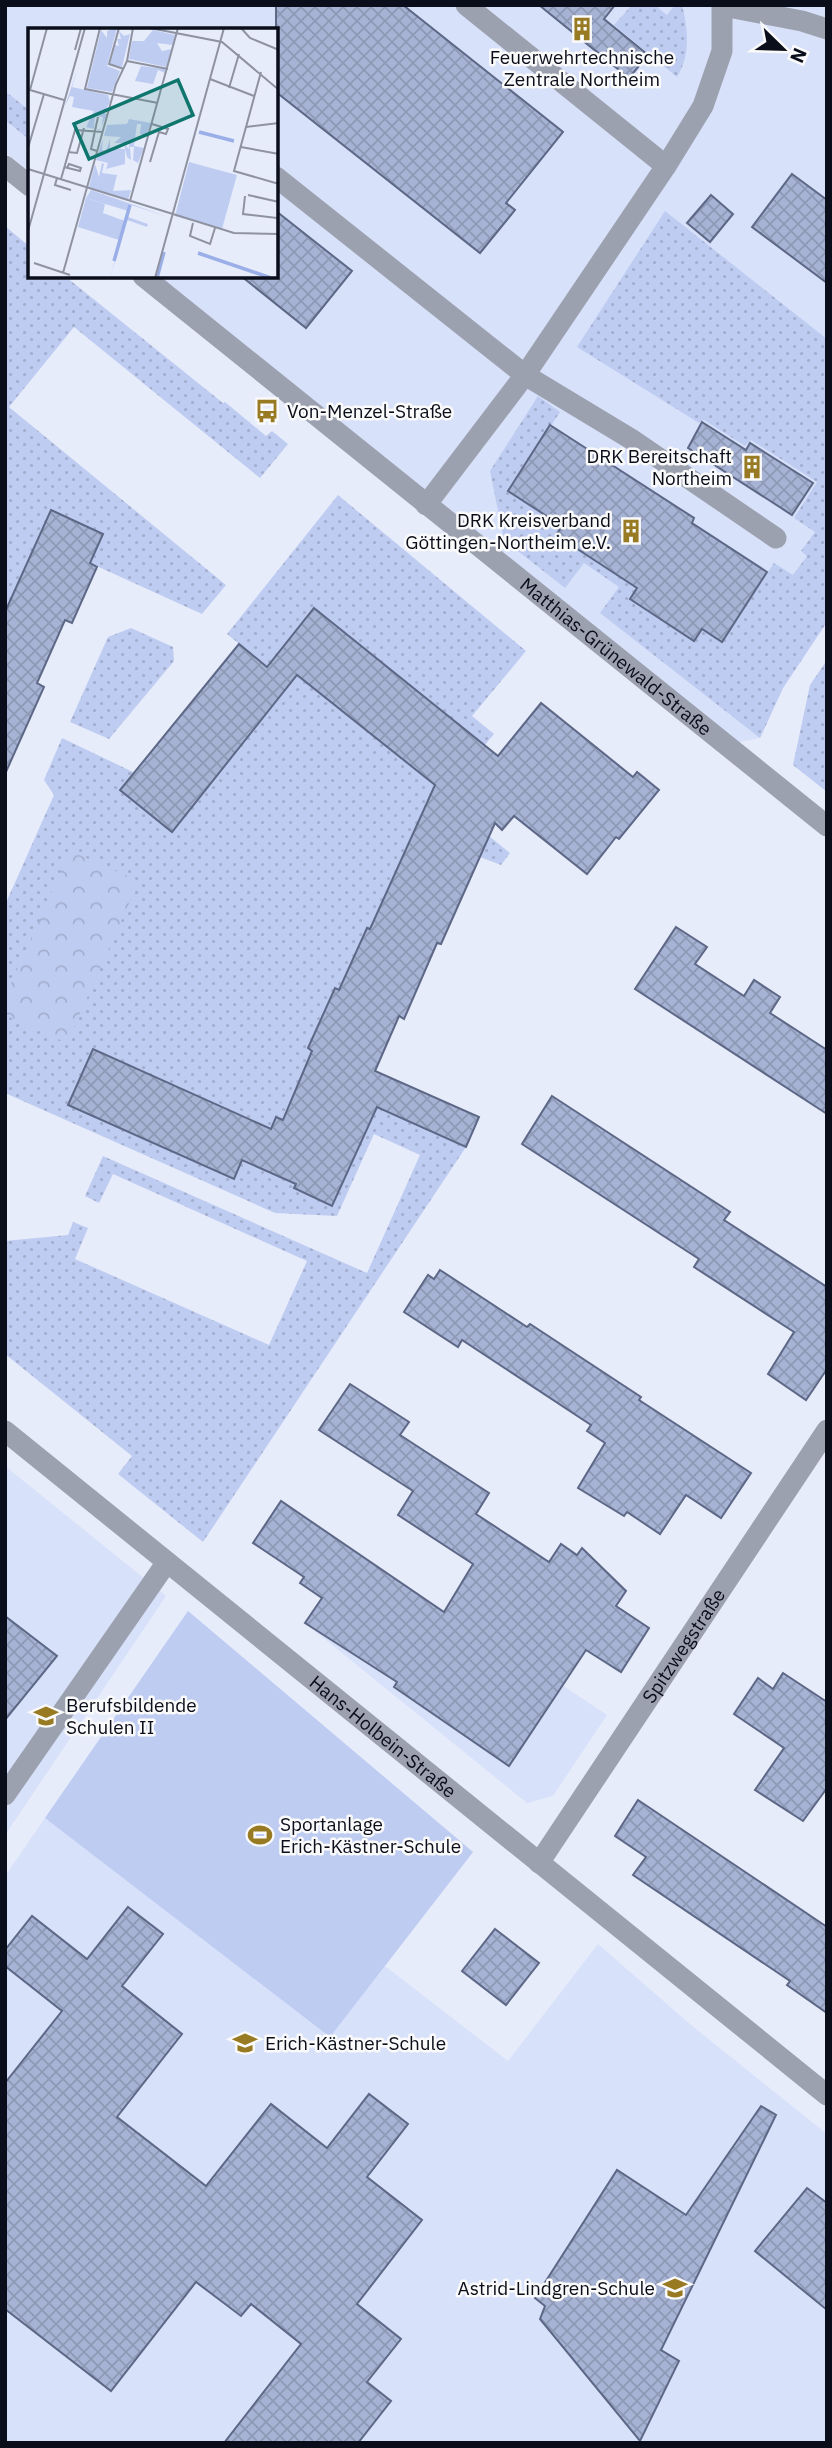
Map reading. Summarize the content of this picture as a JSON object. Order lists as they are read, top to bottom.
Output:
{
  "streets": {
    "street": ["Matthias-Grünewald-Straße", "Spitzwegstraße", "Hans-Holbein-Straße"]
  },
  "crossings": [
    ["Spitzwegstraße", "Hans-Holbein-Straße"]
  ],
  "places": {
    "building": ["Feuerwehrtechnische Zentrale Northeim", "DRK Bereitschaft Northeim", "DRK Kreisverband Göttingen-Northeim e.V."],
    "bus stop": ["Von-Menzel-Straße"],
    "school or university": ["Berufsbildende Schulen II", "Erich-Kästner-Schule", "Astrid-Lindgren-Schule"],
    "sports": ["Sportanlage Erich-Kästner-Schule"]
  },
  "north": "bottom right"
}
